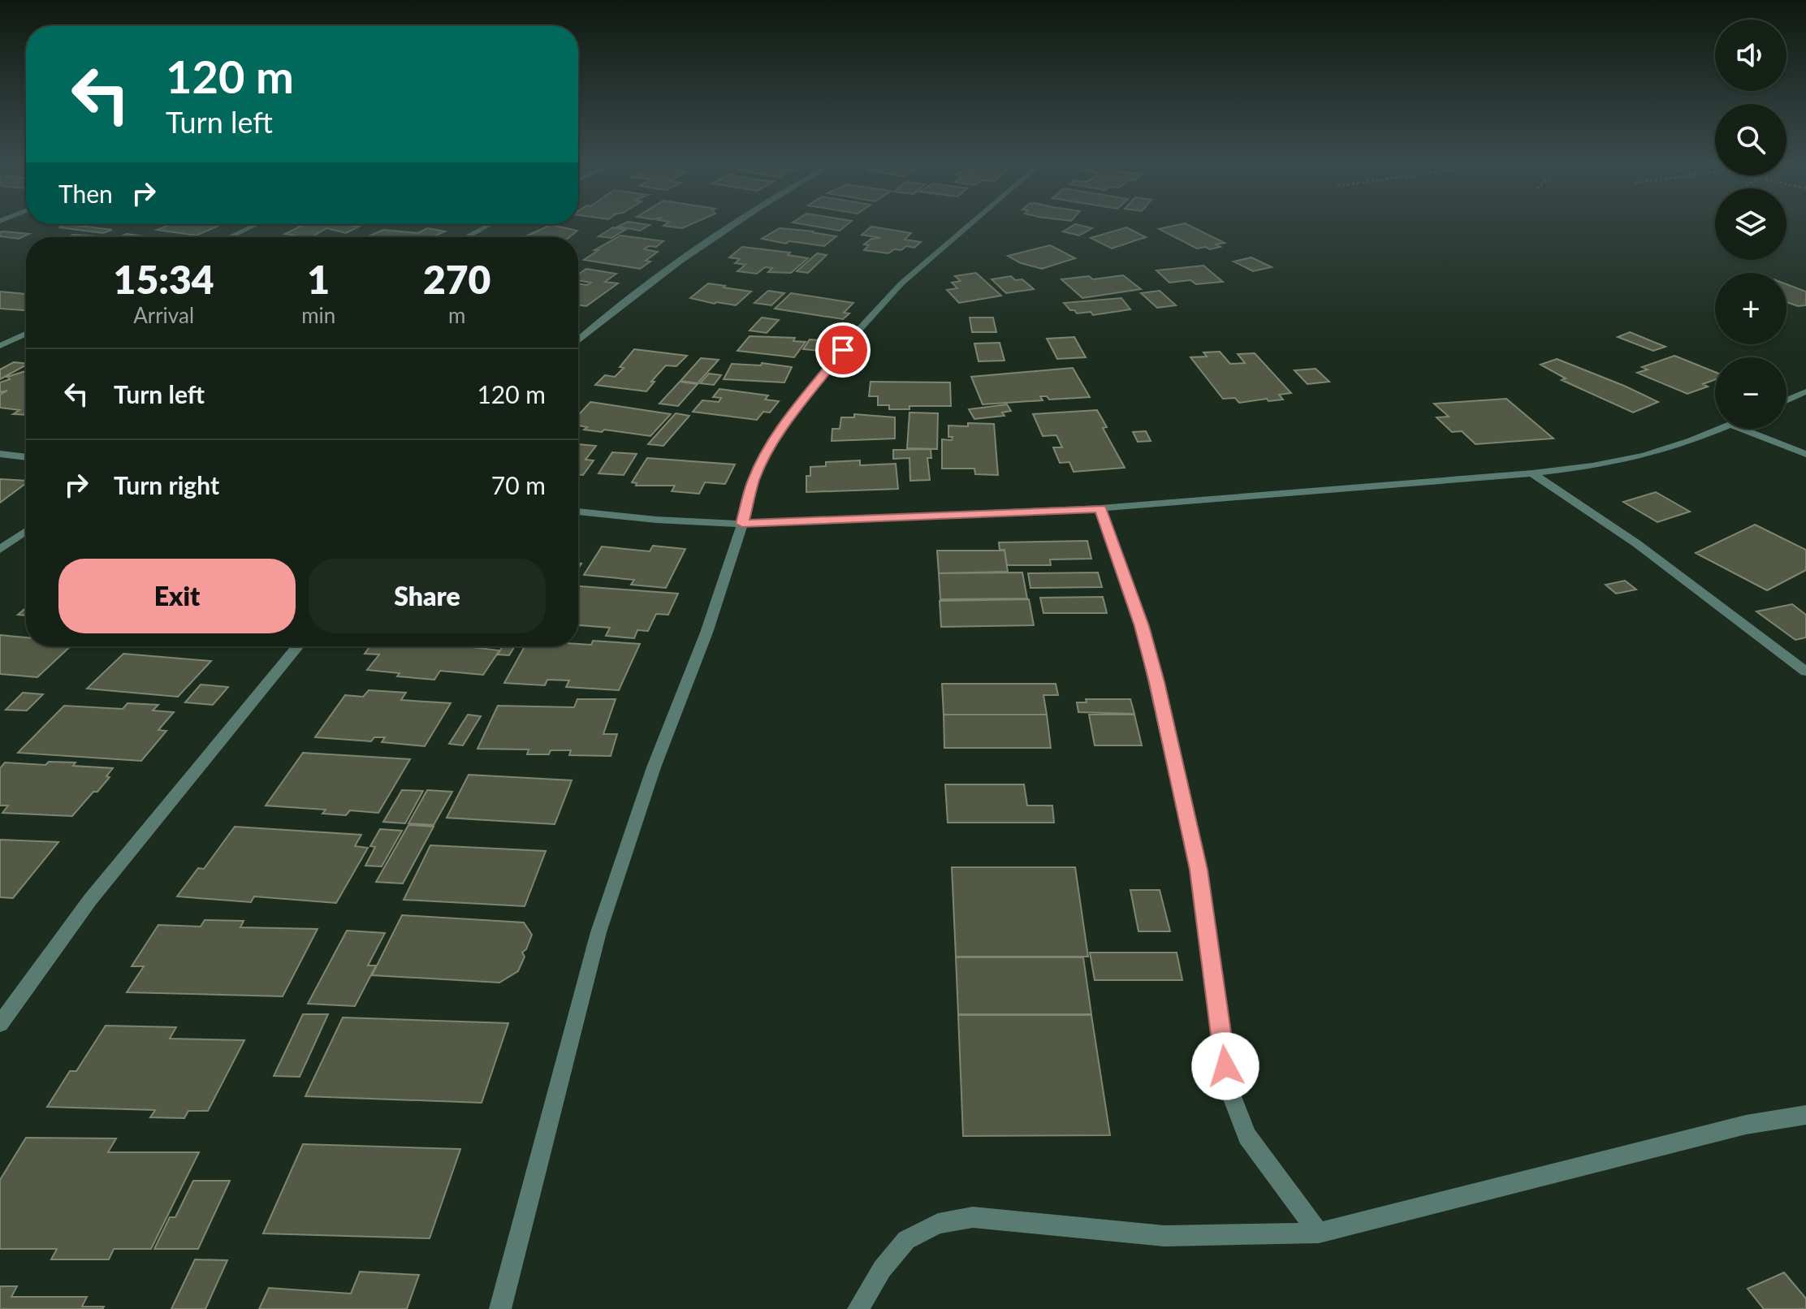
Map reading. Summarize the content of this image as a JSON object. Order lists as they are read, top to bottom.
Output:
{
  "page": {
    "map_buttons": ["+", "−"],
    "turn": ["120 m", "Turn left"],
    "then": "Then",
    "eta": [
      "15:34",
      "Arrival",
      "1",
      "min",
      "270",
      "m"
    ],
    "list": [
      {
        "name": "Turn left",
        "value": "120 m"
      },
      {
        "name": "Turn right",
        "value": "70 m"
      }
    ],
    "buttons": ["Exit", "Share"]
  }
}
